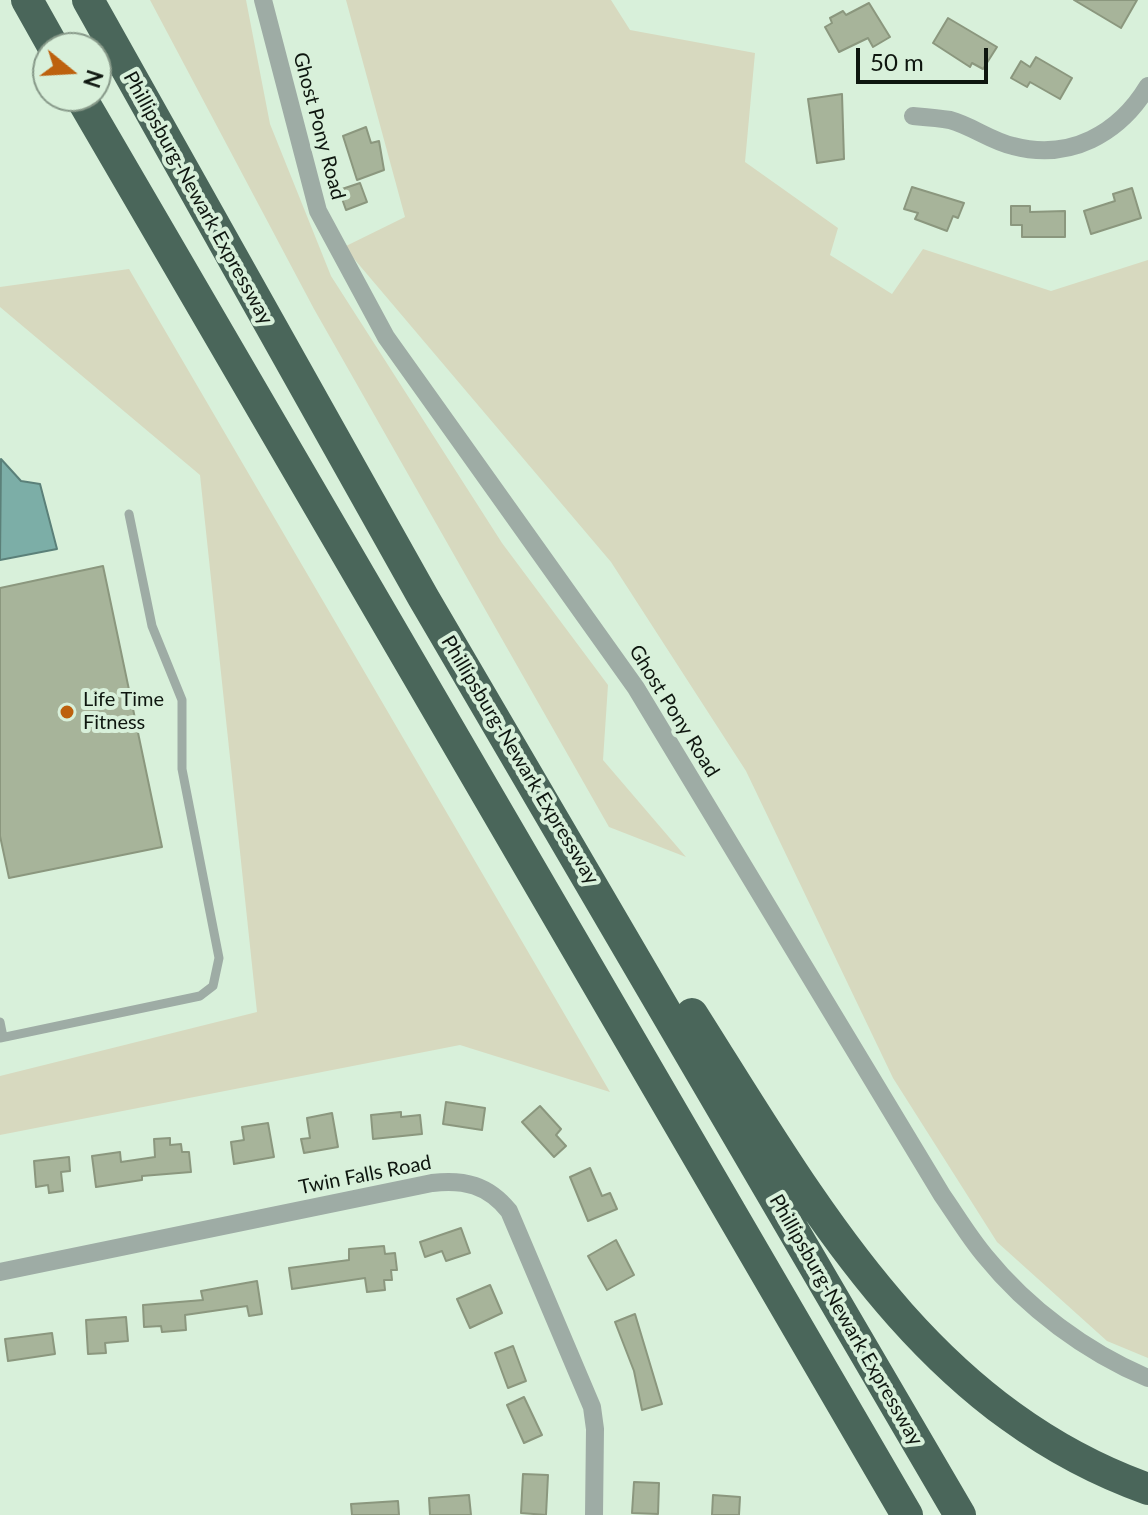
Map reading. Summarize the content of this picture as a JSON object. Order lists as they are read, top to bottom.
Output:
{
  "streets": {
    "highway": ["Phillipsburg-Newark Expressway"],
    "street": ["Ghost Pony Road", "Twin Falls Road"]
  },
  "places": ["Life Time Fitness"],
  "scale_bar": "50 m",
  "north": "right"
}
